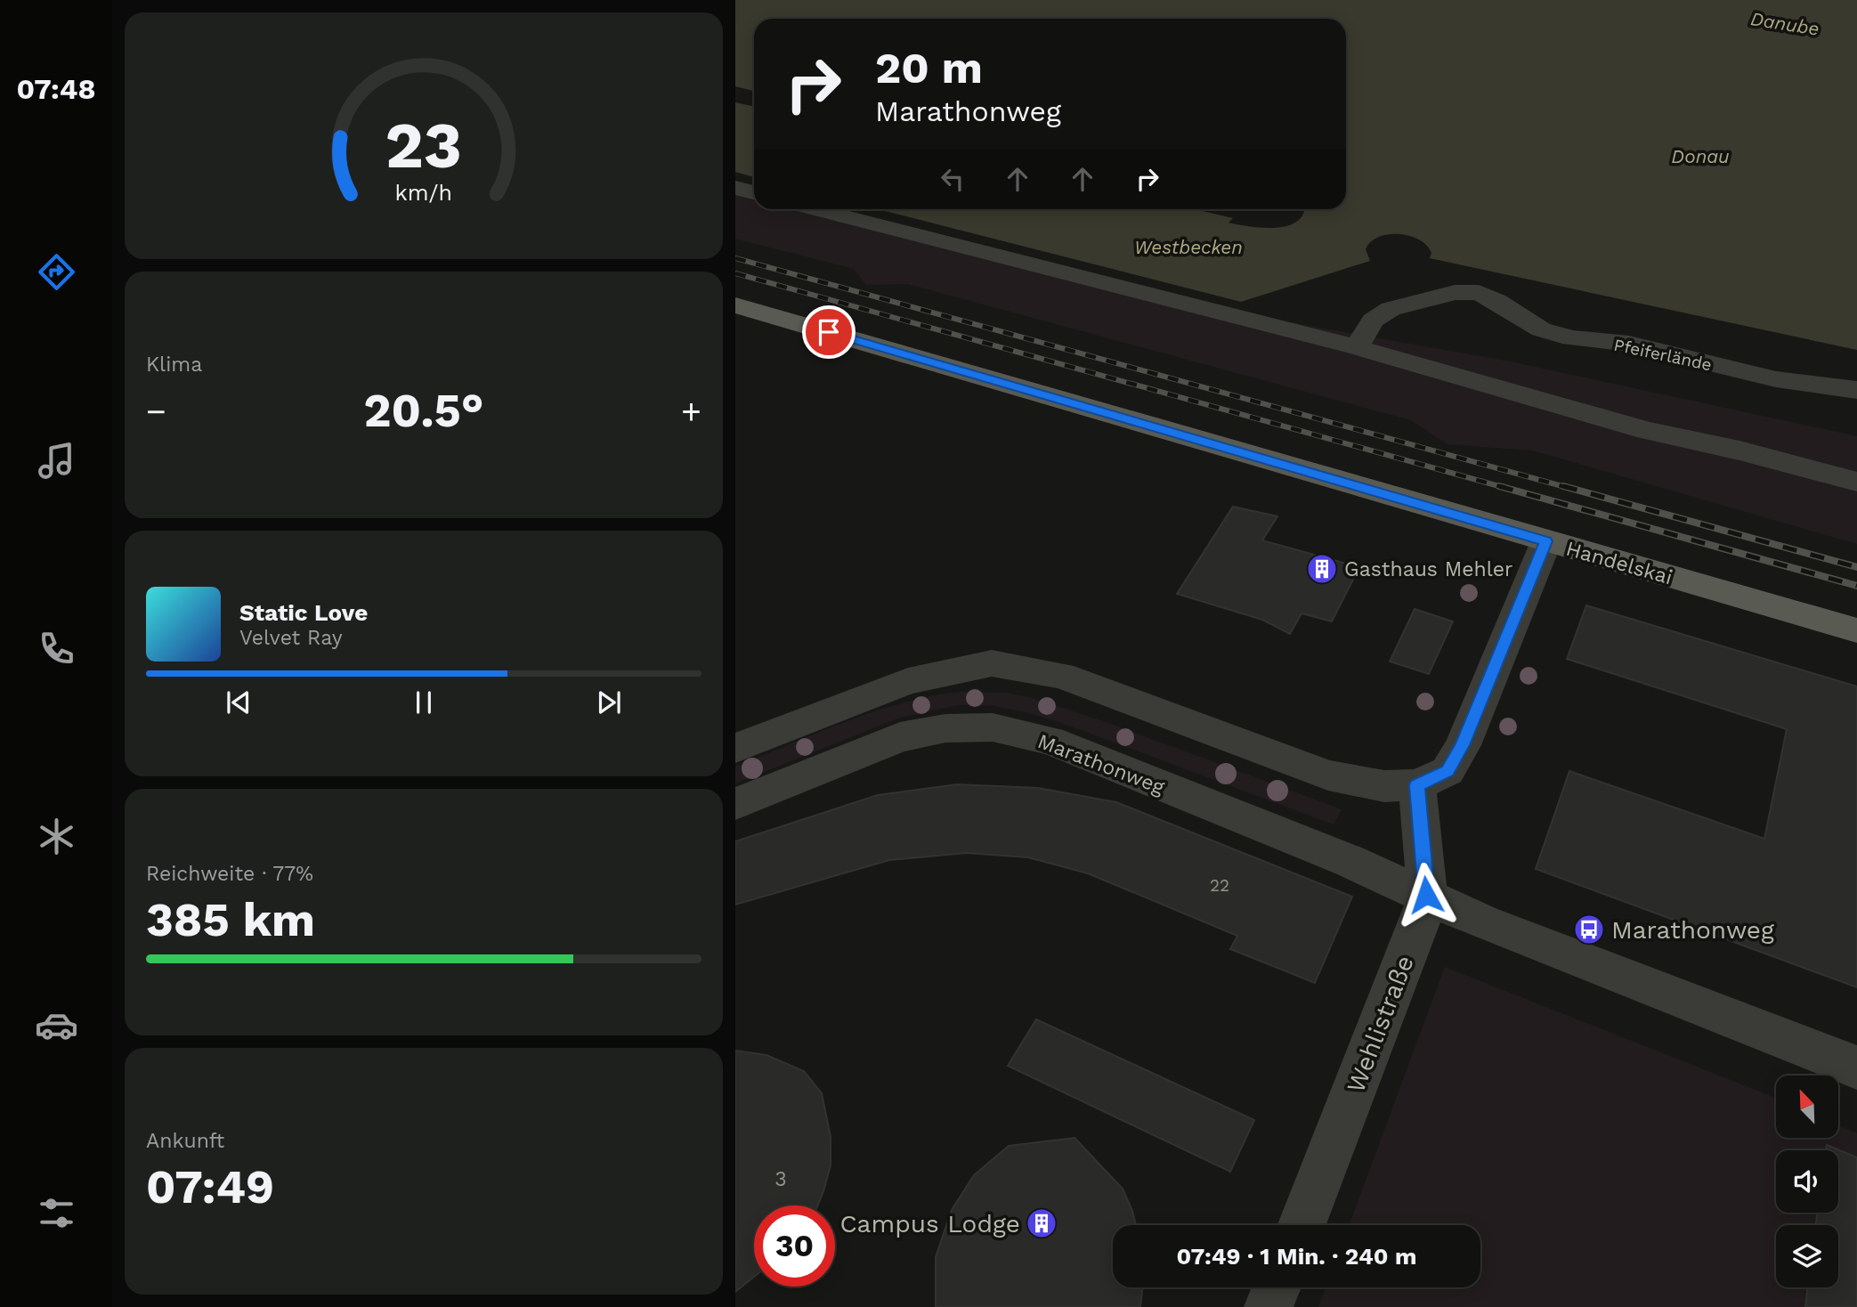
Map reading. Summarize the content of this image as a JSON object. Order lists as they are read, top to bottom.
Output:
{
  "streets": {
    "main road": ["Handelskai"],
    "street": ["Pfeiferlände", "Marathonweg", "Wehlistraße"]
  },
  "crossings": [
    ["Marathonweg", "Wehlistraße"]
  ],
  "water": ["Danube", "Donau", "Westbecken"],
  "places": {
    "building": ["Gasthaus Mehler", "Campus Lodge"],
    "bus stop": ["Marathonweg"]
  },
  "house_numbers": ["22", "3"],
  "north": "top left",
  "page": {
    "tabs": "07:48",
    "turn": ["20 m", "Marathonweg"],
    "tile": [
      "Klima",
      ["Reichweite · 77%", "385 km"],
      ["Ankunft", "07:49"]
    ],
    "heat": ["−", "20.5°", "+"],
    "song": ["Static Love", "Velvet Ray"],
    "limit": "30",
    "trip": "07:49 · 1 Min. · 240 m",
    "gauge": ["23", "km/h"]
  }
}
